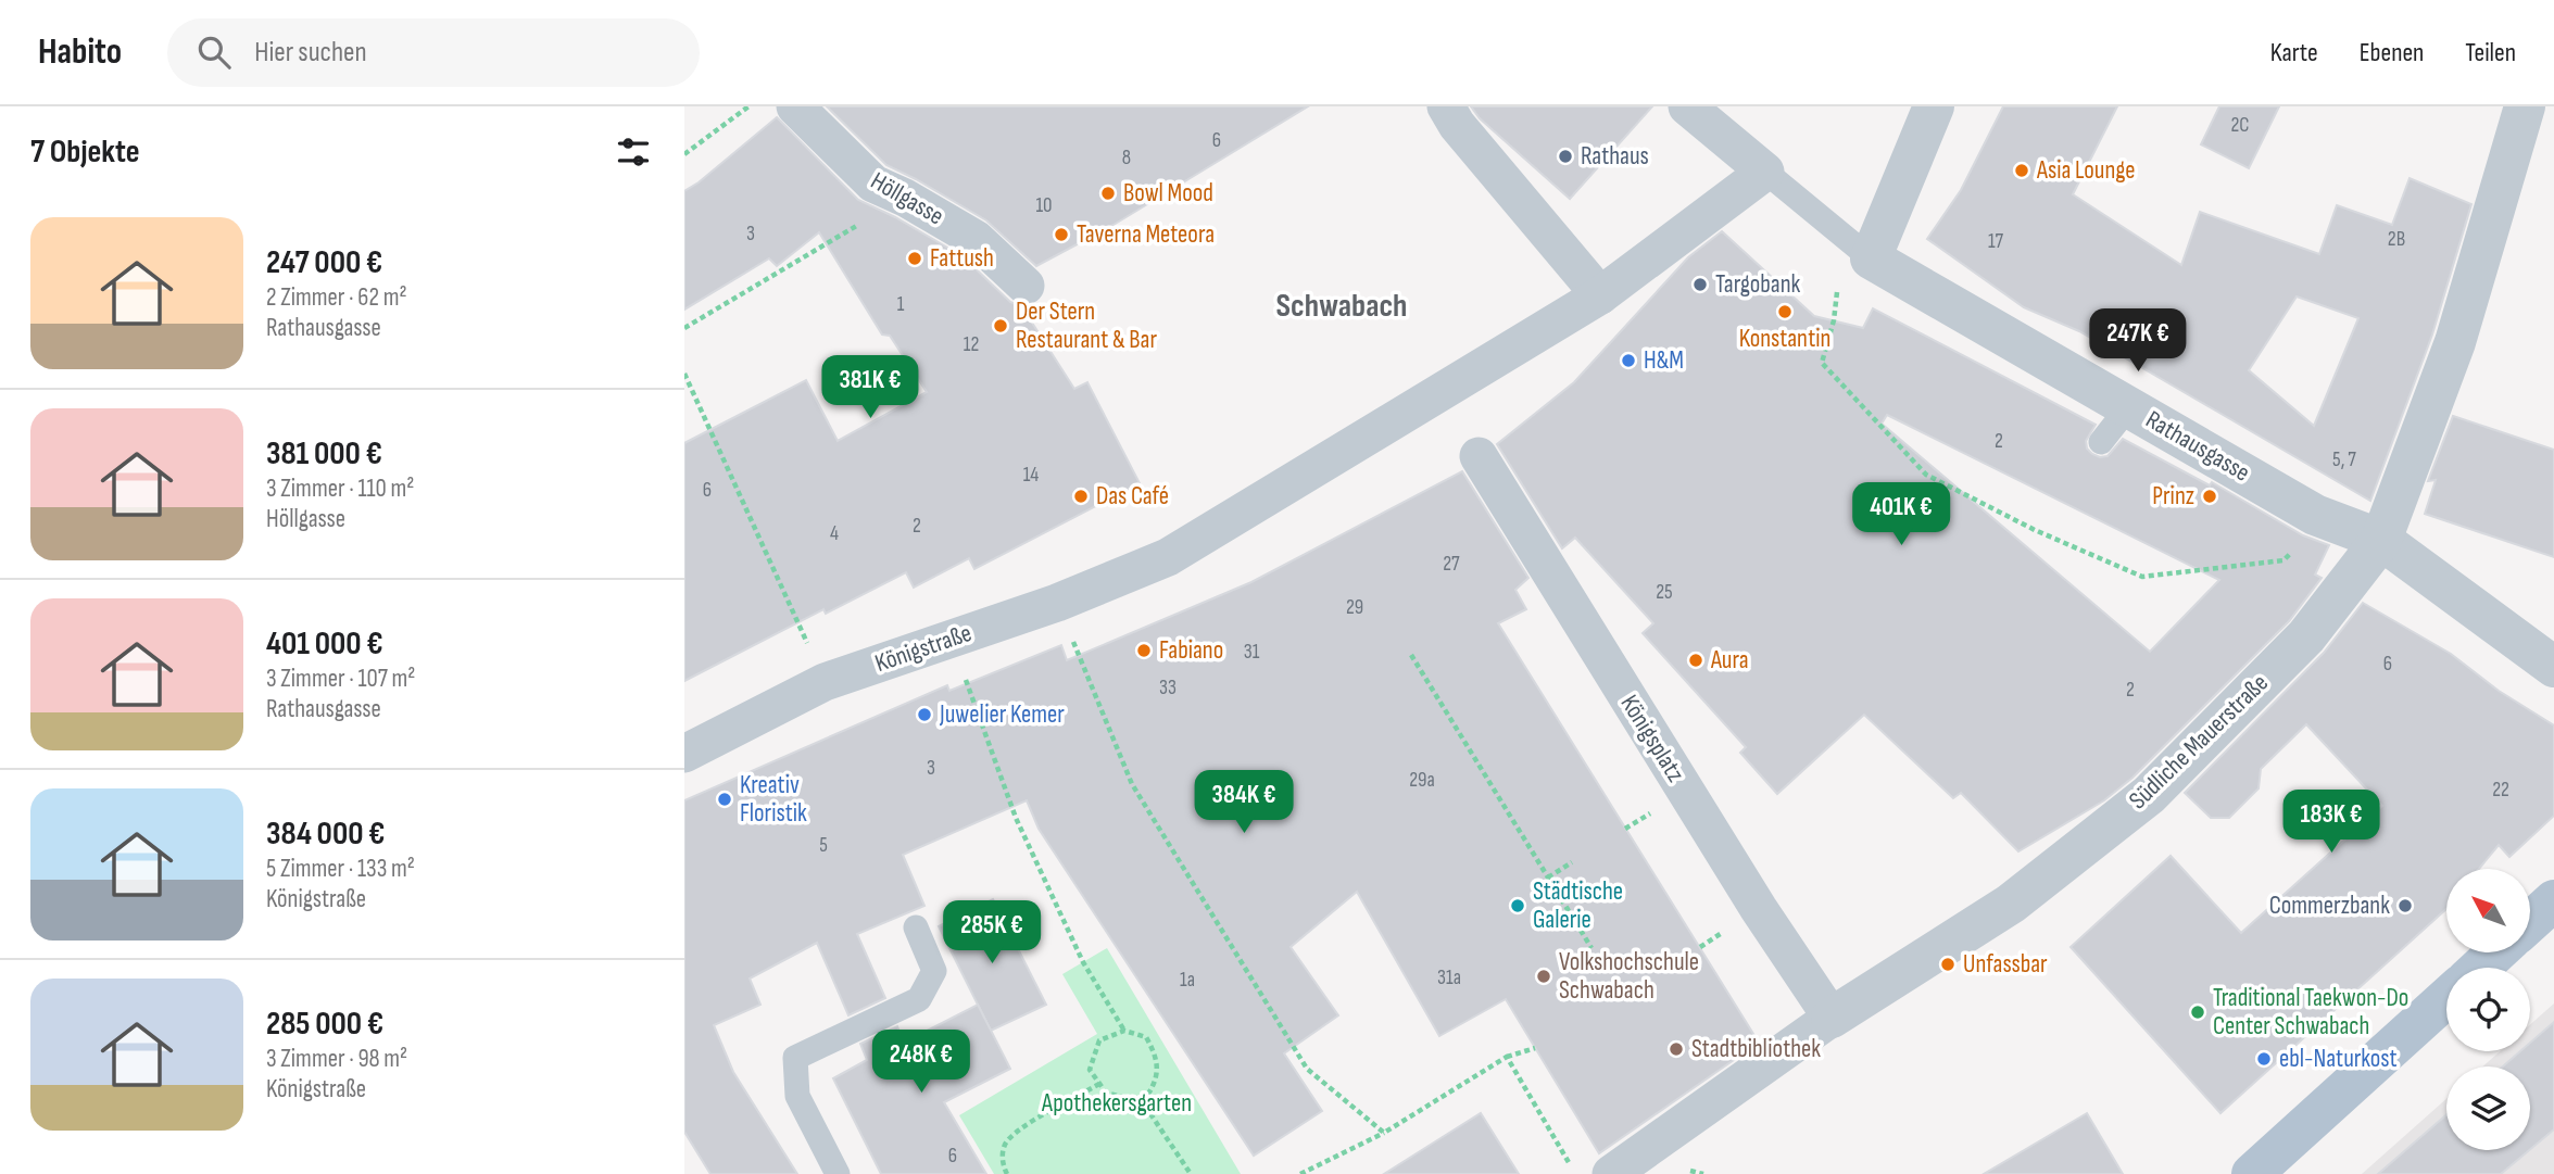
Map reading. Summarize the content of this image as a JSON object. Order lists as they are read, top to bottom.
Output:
{
  "streets": {
    "street": [
      "Höllgasse",
      "Rathausgasse",
      "Königstraße",
      "Königsplatz",
      "Südliche Mauerstraße"
    ]
  },
  "crossings": [
    ["Rathausgasse", "Südliche Mauerstraße"],
    ["Königsplatz", "Südliche Mauerstraße"]
  ],
  "districts": ["Schwabach"],
  "parks": ["Apothekersgarten"],
  "places": [
    "Rathaus",
    "Asia Lounge",
    "Bowl Mood",
    "Taverna Meteora",
    "Fattush",
    "Targobank",
    "Konstantin",
    "Der Stern Restaurant & Bar",
    "H&M",
    "Das Café",
    "Prinz",
    "Fabiano",
    "Aura",
    "Juwelier Kemer",
    "Kreativ Floristik",
    "Städtische Galerie",
    "Commerzbank",
    "Unfassbar",
    "Volkshochschule Schwabach",
    "Traditional Taekwon-Do Center Schwabach",
    "Stadtbibliothek",
    "ebl-Naturkost"
  ],
  "house_numbers": [
    "2C",
    "6",
    "8",
    "10",
    "3",
    "2B",
    "17",
    "1",
    "12",
    "2",
    "5, 7",
    "14",
    "6",
    "2",
    "4",
    "27",
    "25",
    "29",
    "31",
    "6",
    "33",
    "2",
    "3",
    "29a",
    "22",
    "5",
    "31a",
    "1a",
    "6"
  ],
  "north": "top left",
  "page": {
    "header": "Habito",
    "search": "Hier suchen",
    "nav": ["Karte", "Ebenen", "Teilen"],
    "heading": "7 Objekte",
    "list": [
      {
        "name": "247 000 €",
        "note": "2 Zimmer · 62 m² · Rathausgasse"
      },
      {
        "name": "381 000 €",
        "note": "3 Zimmer · 110 m² · Höllgasse"
      },
      {
        "name": "401 000 €",
        "note": "3 Zimmer · 107 m² · Rathausgasse"
      },
      {
        "name": "384 000 €",
        "note": "5 Zimmer · 133 m² · Königstraße"
      },
      {
        "name": "285 000 €",
        "note": "3 Zimmer · 98 m² · Königstraße"
      }
    ],
    "price": [
      "247K €",
      "381K €",
      "401K €",
      "384K €",
      "183K €",
      "285K €",
      "248K €"
    ]
  }
}
